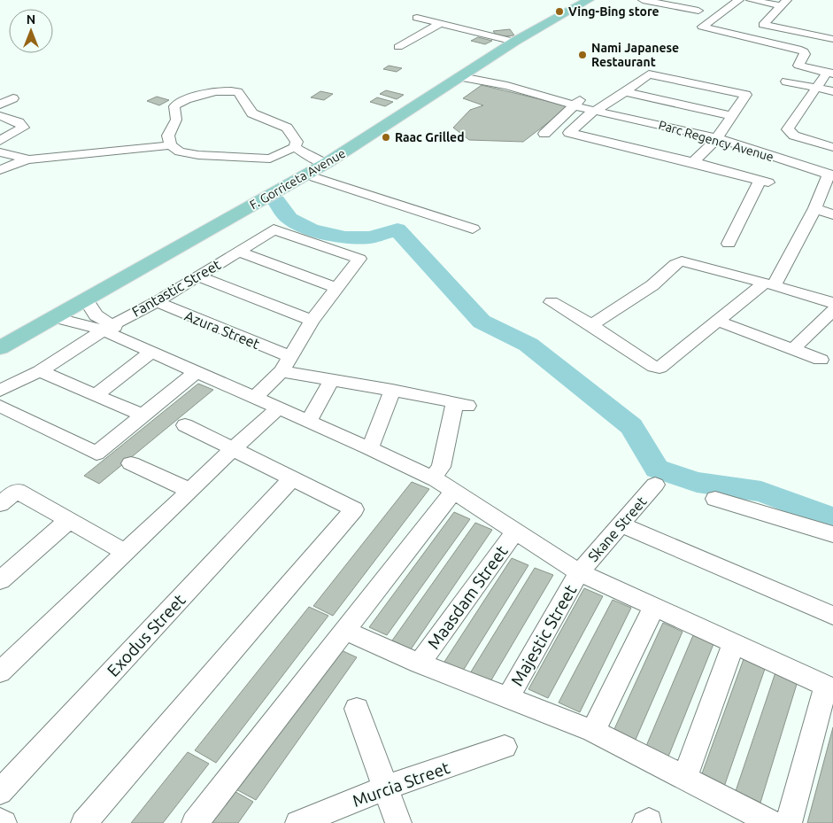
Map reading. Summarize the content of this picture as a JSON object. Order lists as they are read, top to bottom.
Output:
{
  "streets": {
    "main road": ["F. Gorriceta Avenue"],
    "street": [
      "Parc Regency Avenue",
      "Fantastic Street",
      "Azura Street",
      "Skane Street",
      "Maasdam Street",
      "Exodus Street",
      "Majestic Street",
      "Murcia Street"
    ]
  },
  "crossings": [
    ["Parc Regency Avenue", "F. Gorriceta Avenue"],
    ["Fantastic Street", "Azura Street"],
    ["Skane Street", "Majestic Street"]
  ],
  "places": ["Ving-Bing store", "Nami Japanese Restaurant", "Raac Grilled"],
  "north": "top"
}
